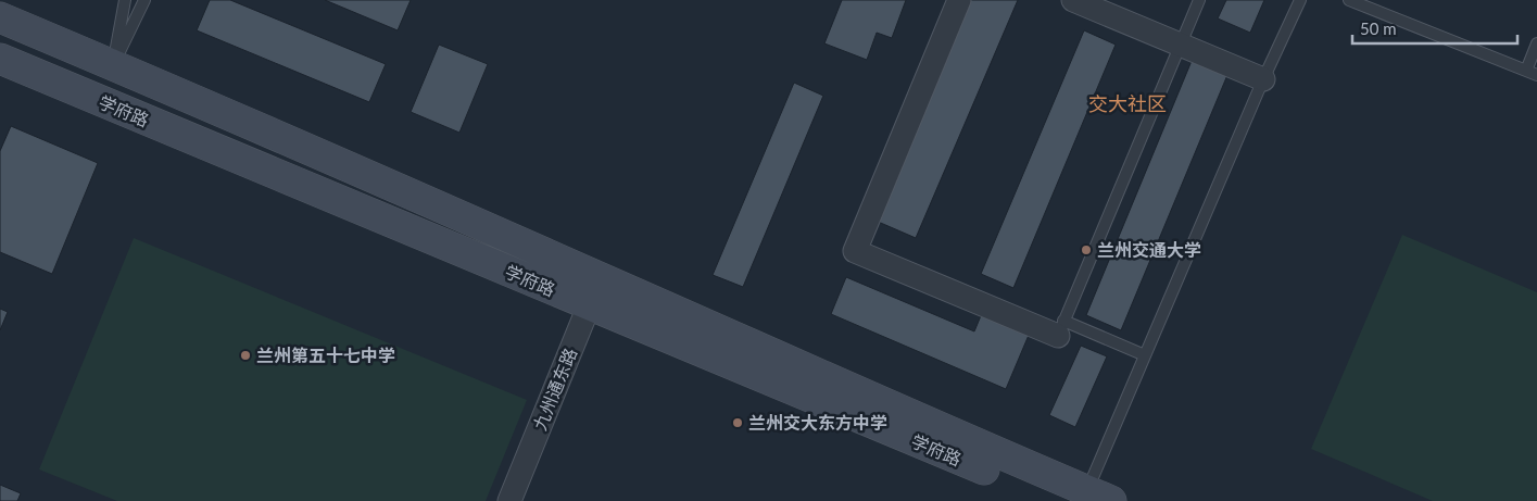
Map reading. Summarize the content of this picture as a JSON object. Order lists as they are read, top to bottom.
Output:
{
  "streets": {
    "street": ["学府路", "九州通东路"]
  },
  "crossings": [
    ["学府路", "九州通东路"]
  ],
  "districts": ["交大社区"],
  "places": ["兰州交通大学", "兰州第五十七中学", "兰州交大东方中学"],
  "scale_bar": "50 m"
}
